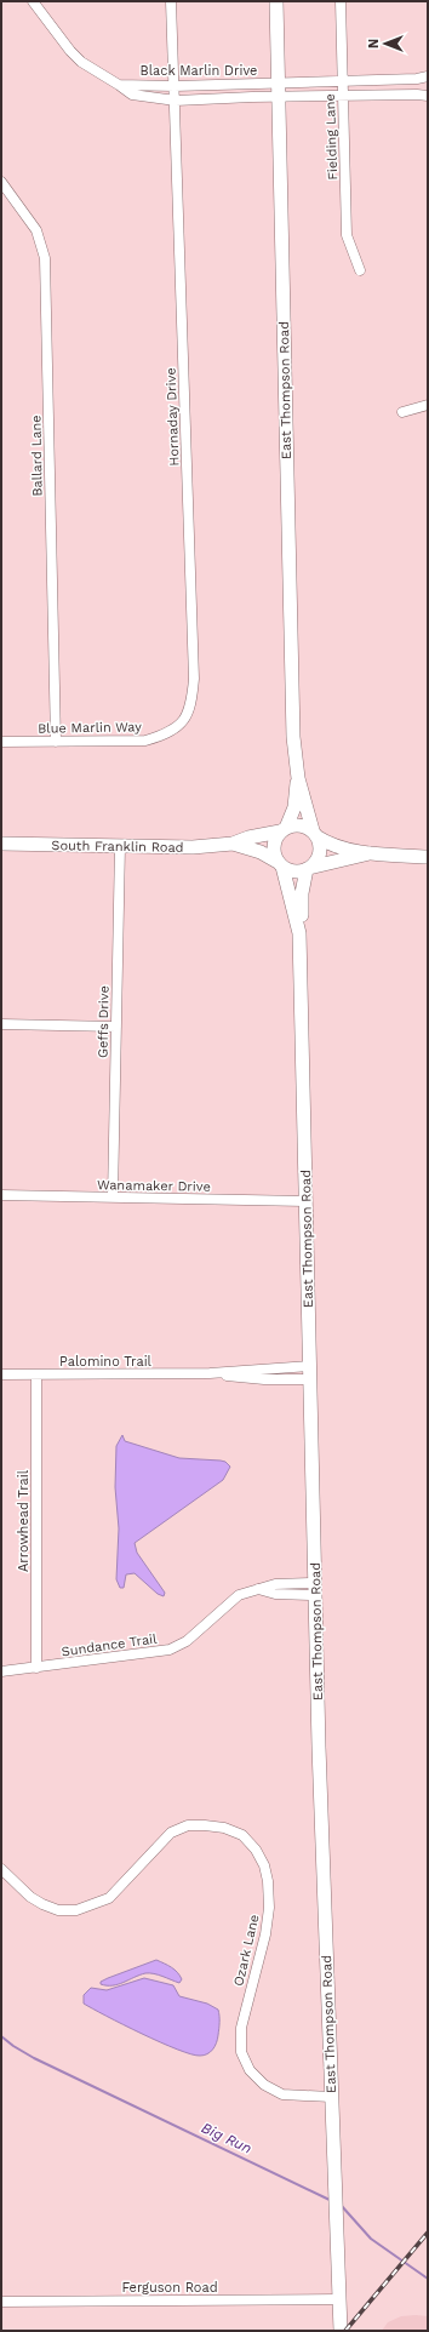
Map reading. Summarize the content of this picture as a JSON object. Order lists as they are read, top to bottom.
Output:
{
  "streets": {
    "main road": ["East Thompson Road", "South Franklin Road"],
    "street": [
      "Black Marlin Drive",
      "Fielding Lane",
      "Hornaday Drive",
      "Ballard Lane",
      "Blue Marlin Way",
      "Geffs Drive",
      "Wanamaker Drive",
      "Palomino Trail",
      "Arrowhead Trail",
      "Sundance Trail",
      "Ozark Lane",
      "Ferguson Road"
    ]
  },
  "crossings": [
    ["Black Marlin Drive", "Fielding Lane"],
    ["Black Marlin Drive", "East Thompson Road"],
    ["Black Marlin Drive", "Hornaday Drive"],
    ["East Thompson Road", "South Franklin Road"],
    ["East Thompson Road", "Wanamaker Drive"],
    ["East Thompson Road", "Palomino Trail"],
    ["East Thompson Road", "Sundance Trail"],
    ["East Thompson Road", "Ozark Lane"],
    ["East Thompson Road", "Ferguson Road"],
    ["Hornaday Drive", "Blue Marlin Way"],
    ["Ballard Lane", "Blue Marlin Way"],
    ["South Franklin Road", "Geffs Drive"],
    ["Geffs Drive", "Wanamaker Drive"],
    ["Palomino Trail", "Arrowhead Trail"],
    ["Arrowhead Trail", "Sundance Trail"]
  ],
  "water": ["Big Run"],
  "north": "left"
}
